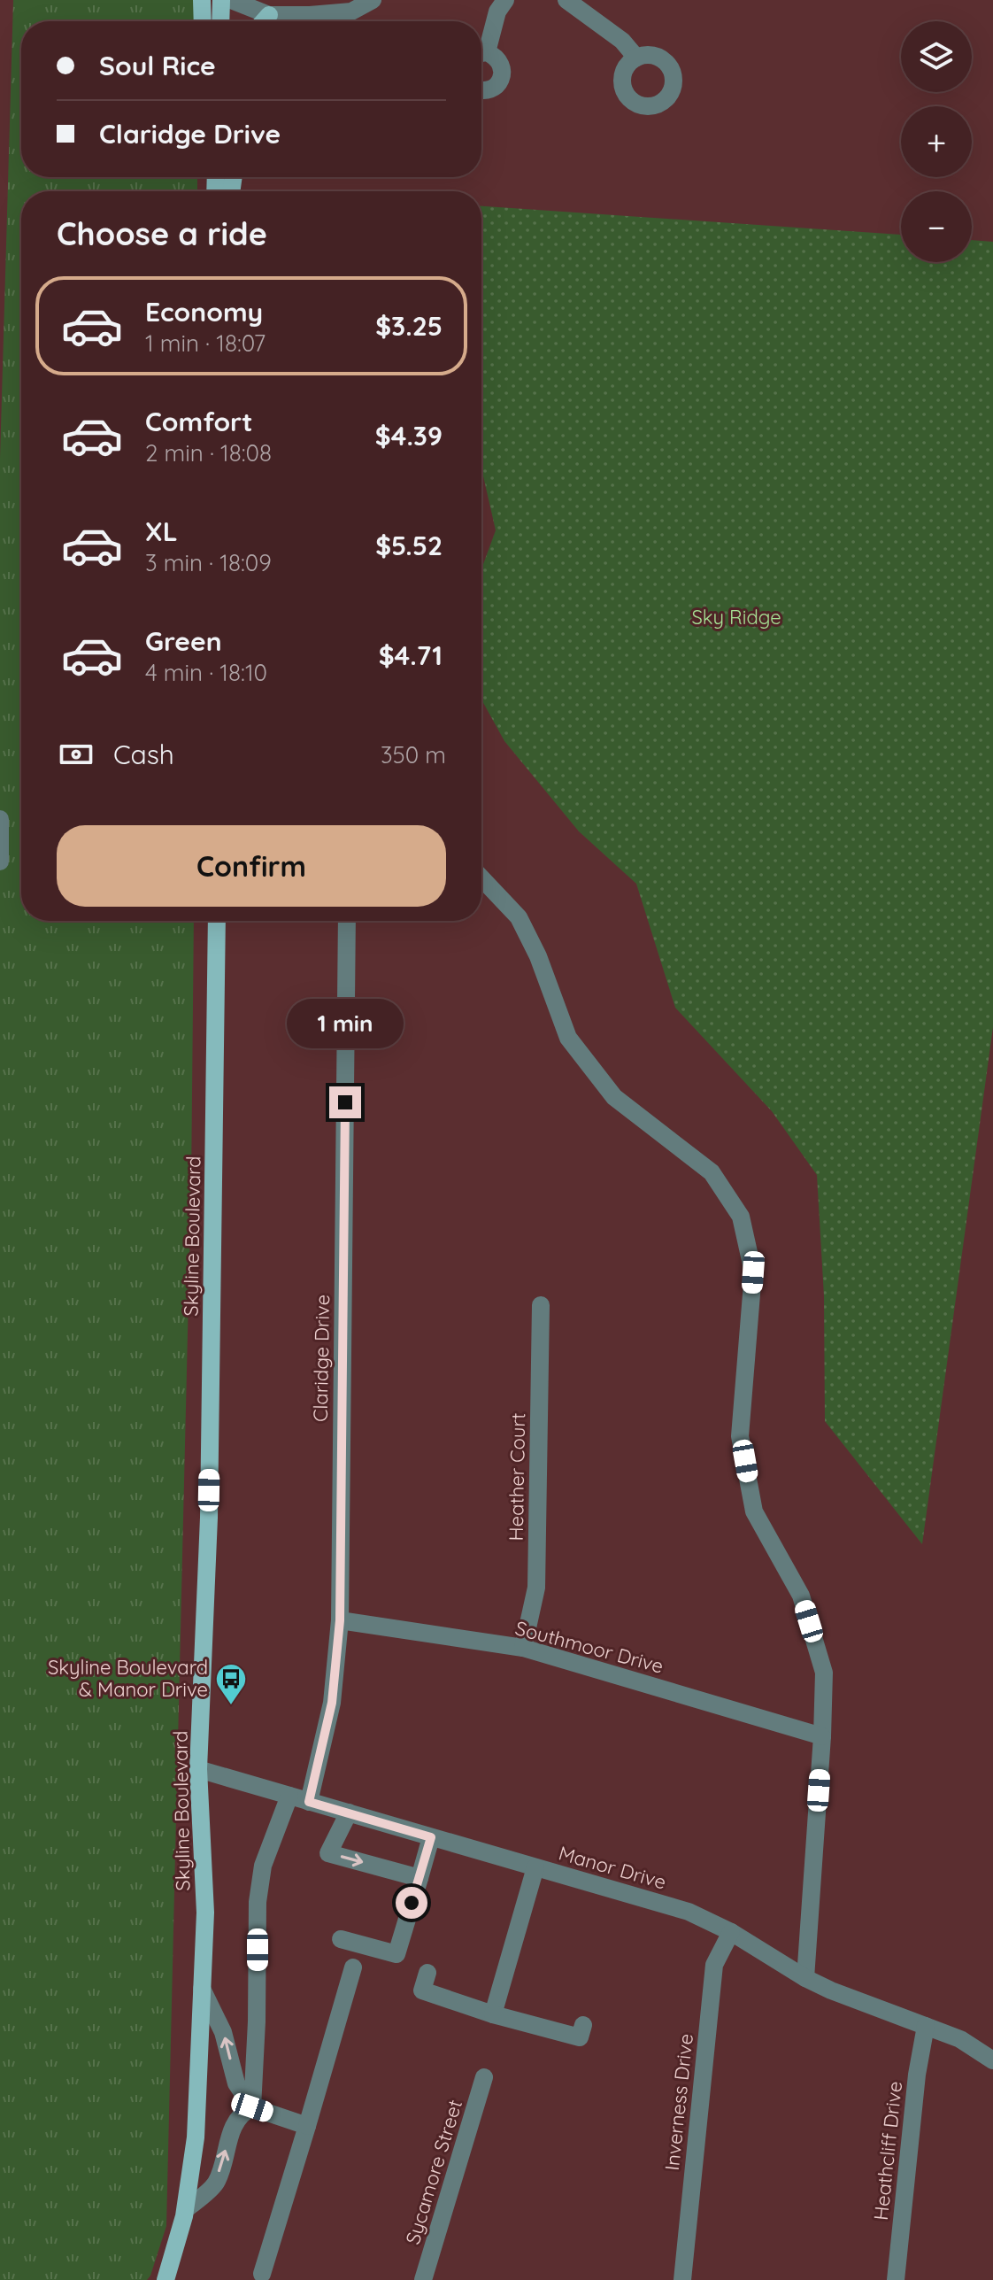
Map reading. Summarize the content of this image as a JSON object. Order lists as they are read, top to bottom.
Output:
{
  "streets": {
    "main road": ["Skyline Boulevard"],
    "street": [
      "Claridge Drive",
      "Heather Court",
      "Southmoor Drive",
      "Manor Drive",
      "Inverness Drive",
      "Heathcliff Drive",
      "Sycamore Street"
    ]
  },
  "crossings": [
    ["Skyline Boulevard", "Manor Drive"],
    ["Claridge Drive", "Southmoor Drive"],
    ["Claridge Drive", "Manor Drive"],
    ["Heather Court", "Southmoor Drive"],
    ["Manor Drive", "Inverness Drive"],
    ["Manor Drive", "Heathcliff Drive"]
  ],
  "parks": ["Sky Ridge"],
  "places": {
    "bus stop": ["Skyline Boulevard & Manor Drive"]
  },
  "page": {
    "map_buttons": ["+", "−"],
    "banner": ["Soul Rice", "Claridge Drive"],
    "heading": "Choose a ride",
    "list": [
      {
        "name": "Economy",
        "note": "1 min · 18:07",
        "value": "$3.25"
      },
      {
        "name": "Comfort",
        "note": "2 min · 18:08",
        "value": "$4.39"
      },
      {
        "name": "XL",
        "note": "3 min · 18:09",
        "value": "$5.52"
      },
      {
        "name": "Green",
        "note": "4 min · 18:10",
        "value": "$4.71"
      }
    ],
    "pay": ["Cash", "350 m"],
    "buttons": "Confirm",
    "bubble": "1 min"
  }
}
